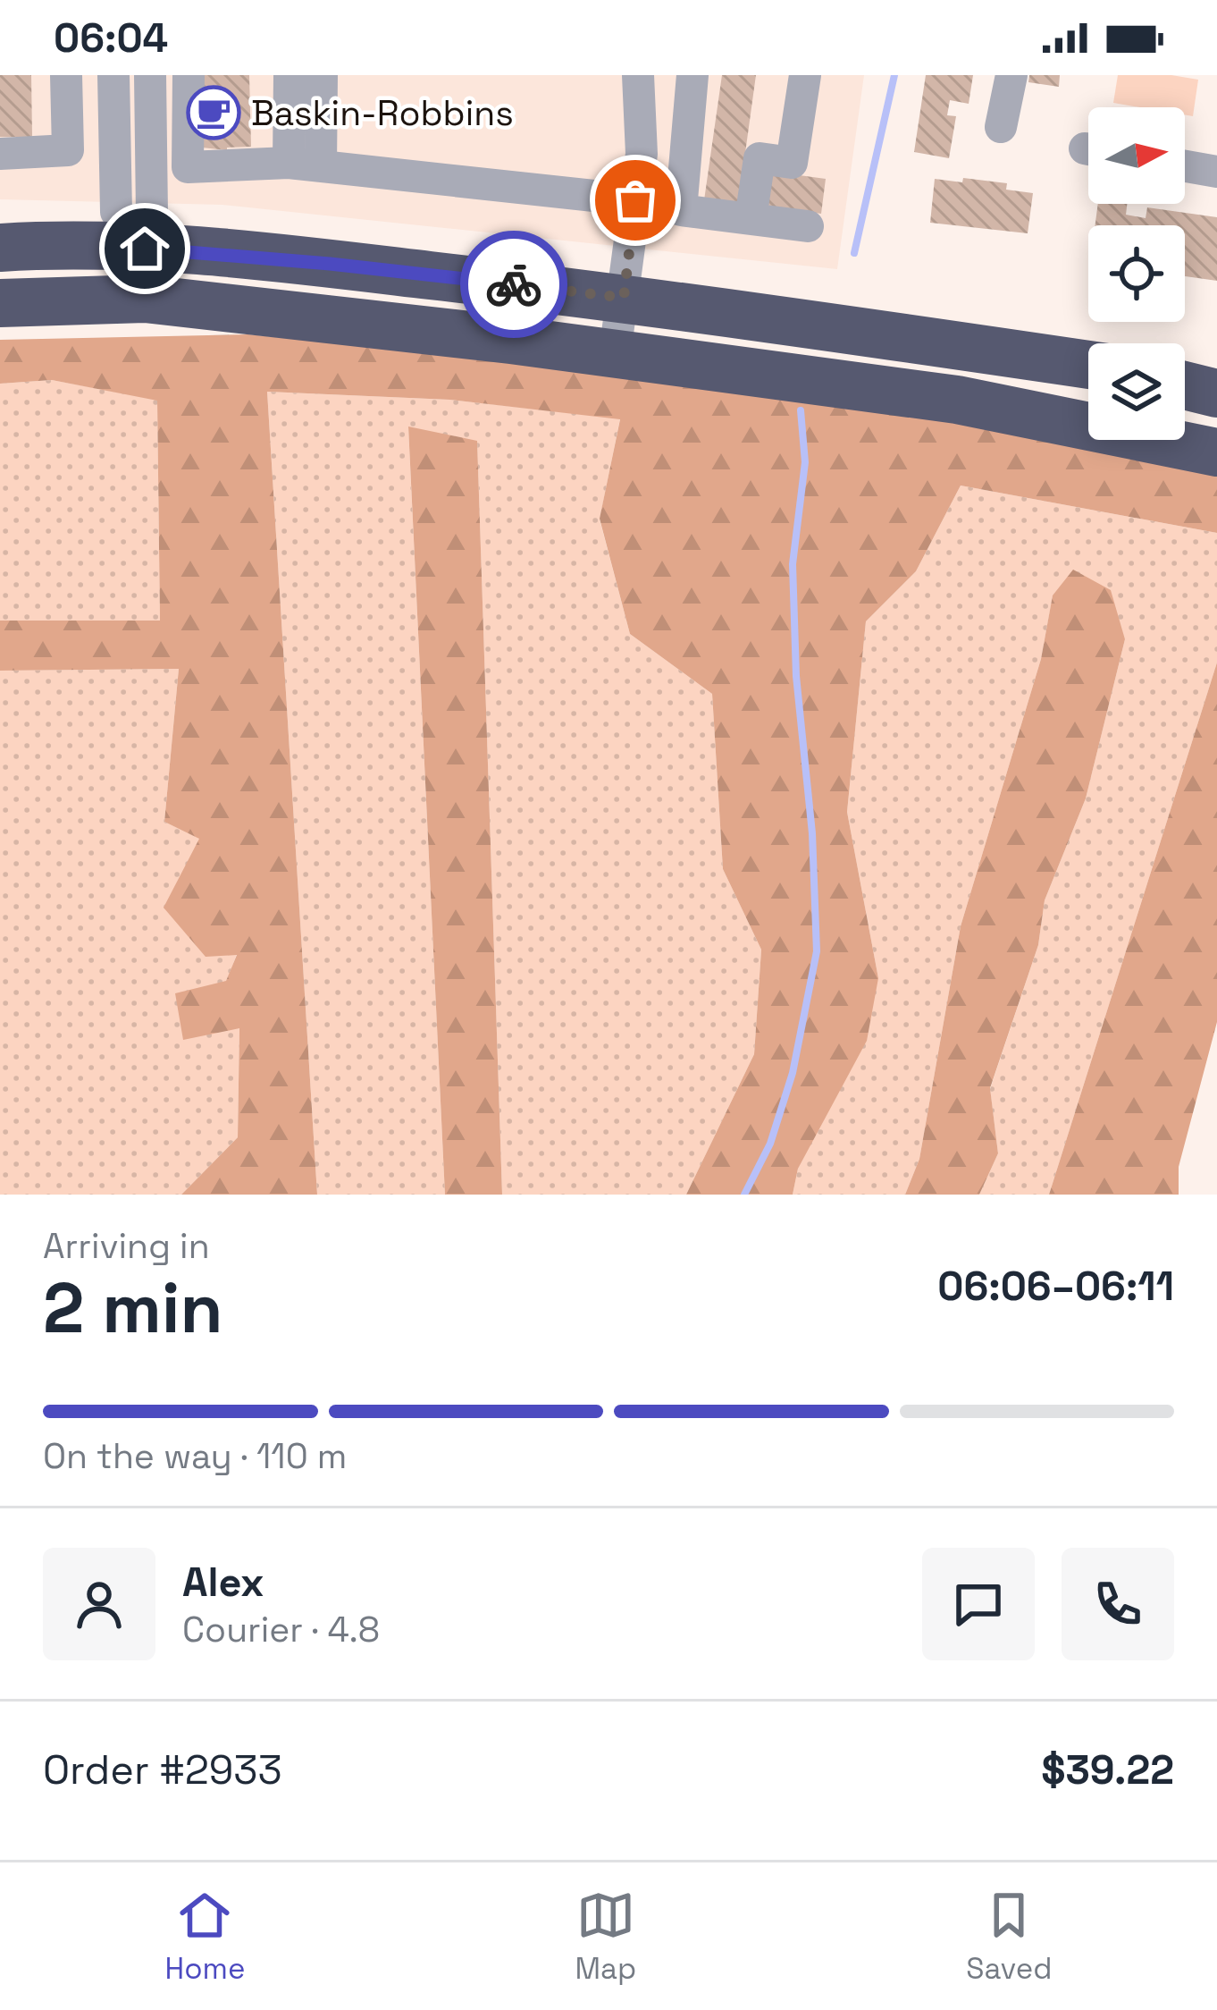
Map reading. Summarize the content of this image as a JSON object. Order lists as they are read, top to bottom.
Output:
{
  "places": {
    "cafe": ["Baskin-Robbins"]
  },
  "north": "right",
  "page": {
    "status": "06:04",
    "heading": ["2 min", "Arriving in", "06:06–06:11"],
    "panel": [
      "Alex",
      "Courier · 4.8",
      "Order #2933",
      "$39.22"
    ],
    "bar": "On the way · 110 m",
    "tabs": ["Home", "Map", "Saved"]
  }
}
